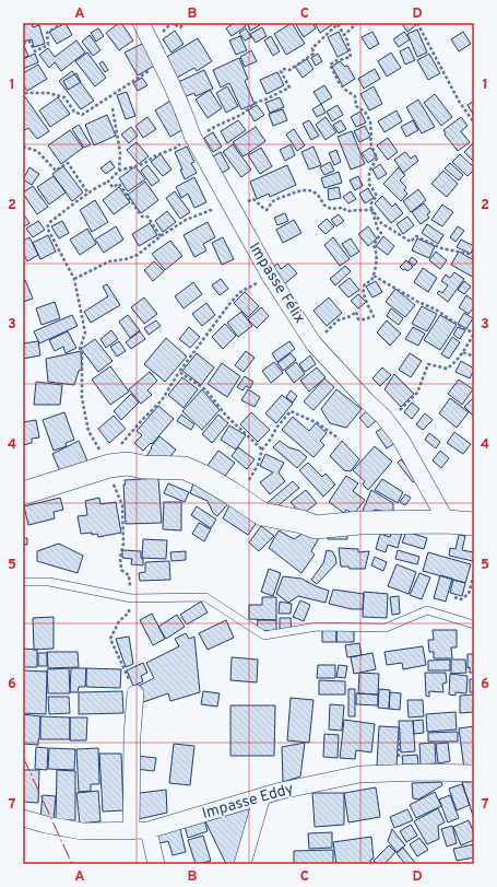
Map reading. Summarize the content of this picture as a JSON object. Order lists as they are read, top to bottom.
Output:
{
  "streets": {
    "street": ["Impasse Félix", "Impasse Eddy"]
  },
  "grid": {
    "columns": [
      "A",
      "B",
      "C",
      "D"
    ],
    "rows": [
      "1",
      "2",
      "3",
      "4",
      "5",
      "6",
      "7"
    ]
  }
}
